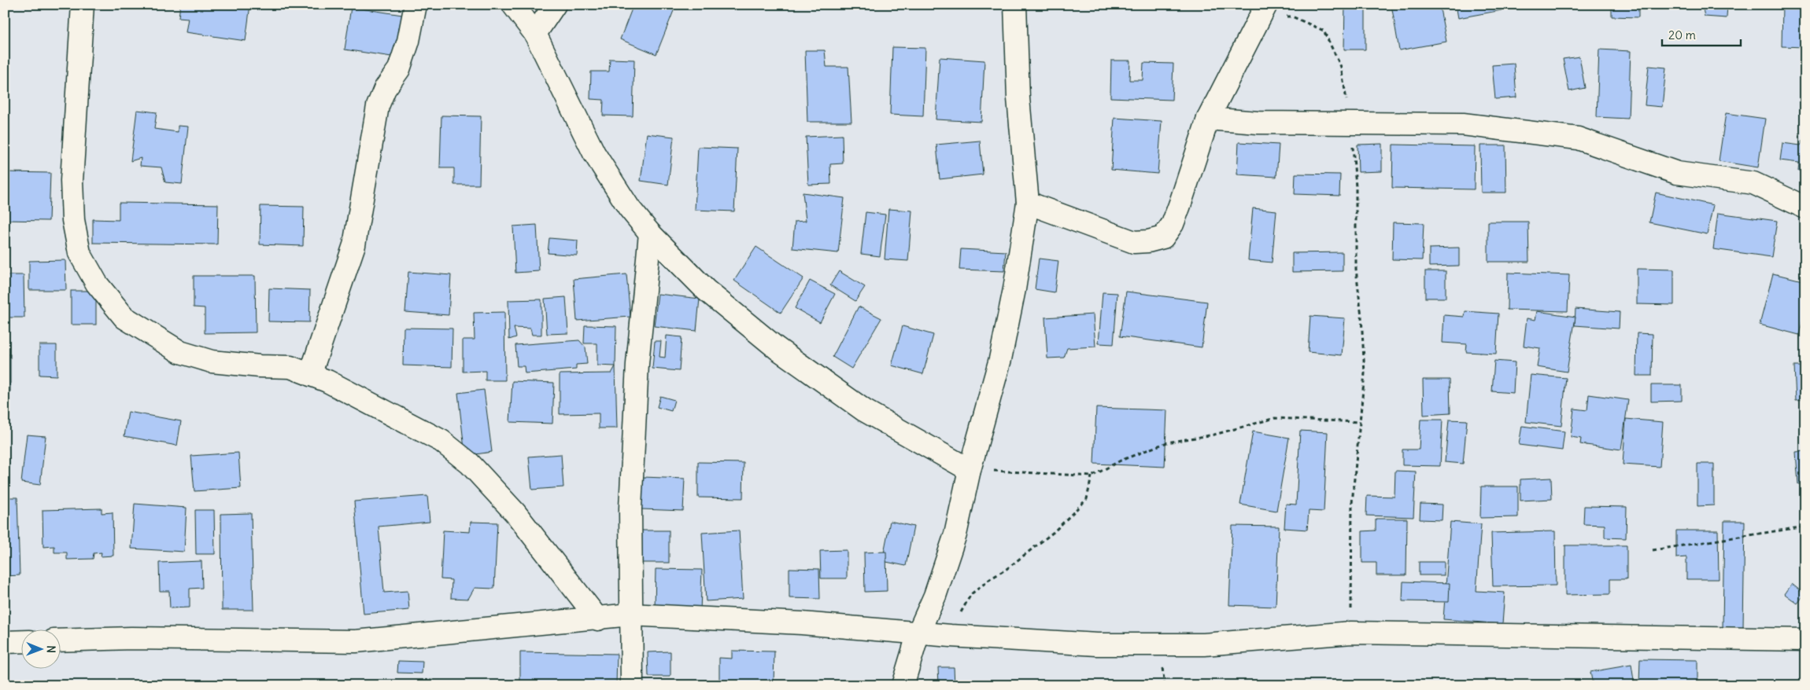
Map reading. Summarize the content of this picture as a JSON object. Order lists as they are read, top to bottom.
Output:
{
  "scale_bar": "20 m",
  "north": "right"
}
